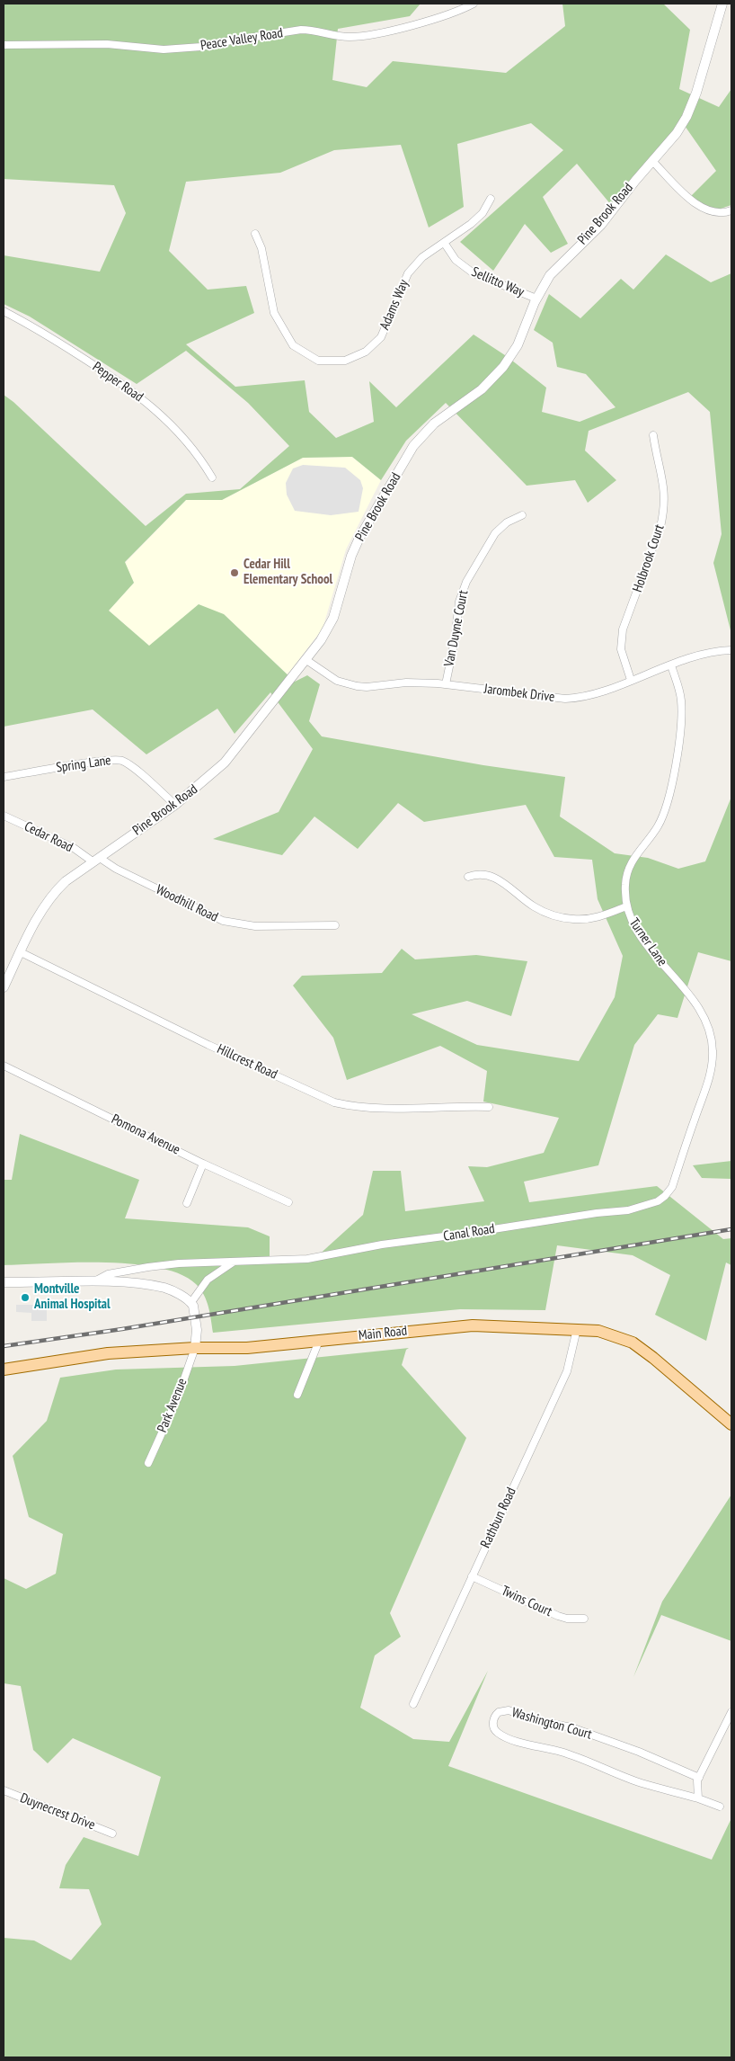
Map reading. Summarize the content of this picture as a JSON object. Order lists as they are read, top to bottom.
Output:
{
  "streets": {
    "main road": ["Main Road"],
    "street": [
      "Peace Valley Road",
      "Pine Brook Road",
      "Sellitto Way",
      "Adams Way",
      "Pepper Road",
      "Holbrook Court",
      "Van Duyne Court",
      "Jarombek Drive",
      "Spring Lane",
      "Cedar Road",
      "Woodhill Road",
      "Turner Lane",
      "Hillcrest Road",
      "Pomona Avenue",
      "Canal Road",
      "Park Avenue",
      "Rathbun Road",
      "Twins Court",
      "Washington Court",
      "Duynecrest Drive"
    ]
  },
  "crossings": [
    ["Pine Brook Road", "Sellitto Way"],
    ["Pine Brook Road", "Jarombek Drive"],
    ["Pine Brook Road", "Spring Lane"],
    ["Pine Brook Road", "Cedar Road"],
    ["Pine Brook Road", "Woodhill Road"],
    ["Pine Brook Road", "Hillcrest Road"],
    ["Sellitto Way", "Adams Way"],
    ["Holbrook Court", "Jarombek Drive"],
    ["Van Duyne Court", "Jarombek Drive"],
    ["Jarombek Drive", "Turner Lane"],
    ["Cedar Road", "Woodhill Road"],
    ["Turner Lane", "Canal Road"],
    ["Main Road", "Park Avenue"],
    ["Main Road", "Rathbun Road"],
    ["Rathbun Road", "Twins Court"]
  ],
  "places": ["Cedar Hill Elementary School", "Montville Animal Hospital"]
}
